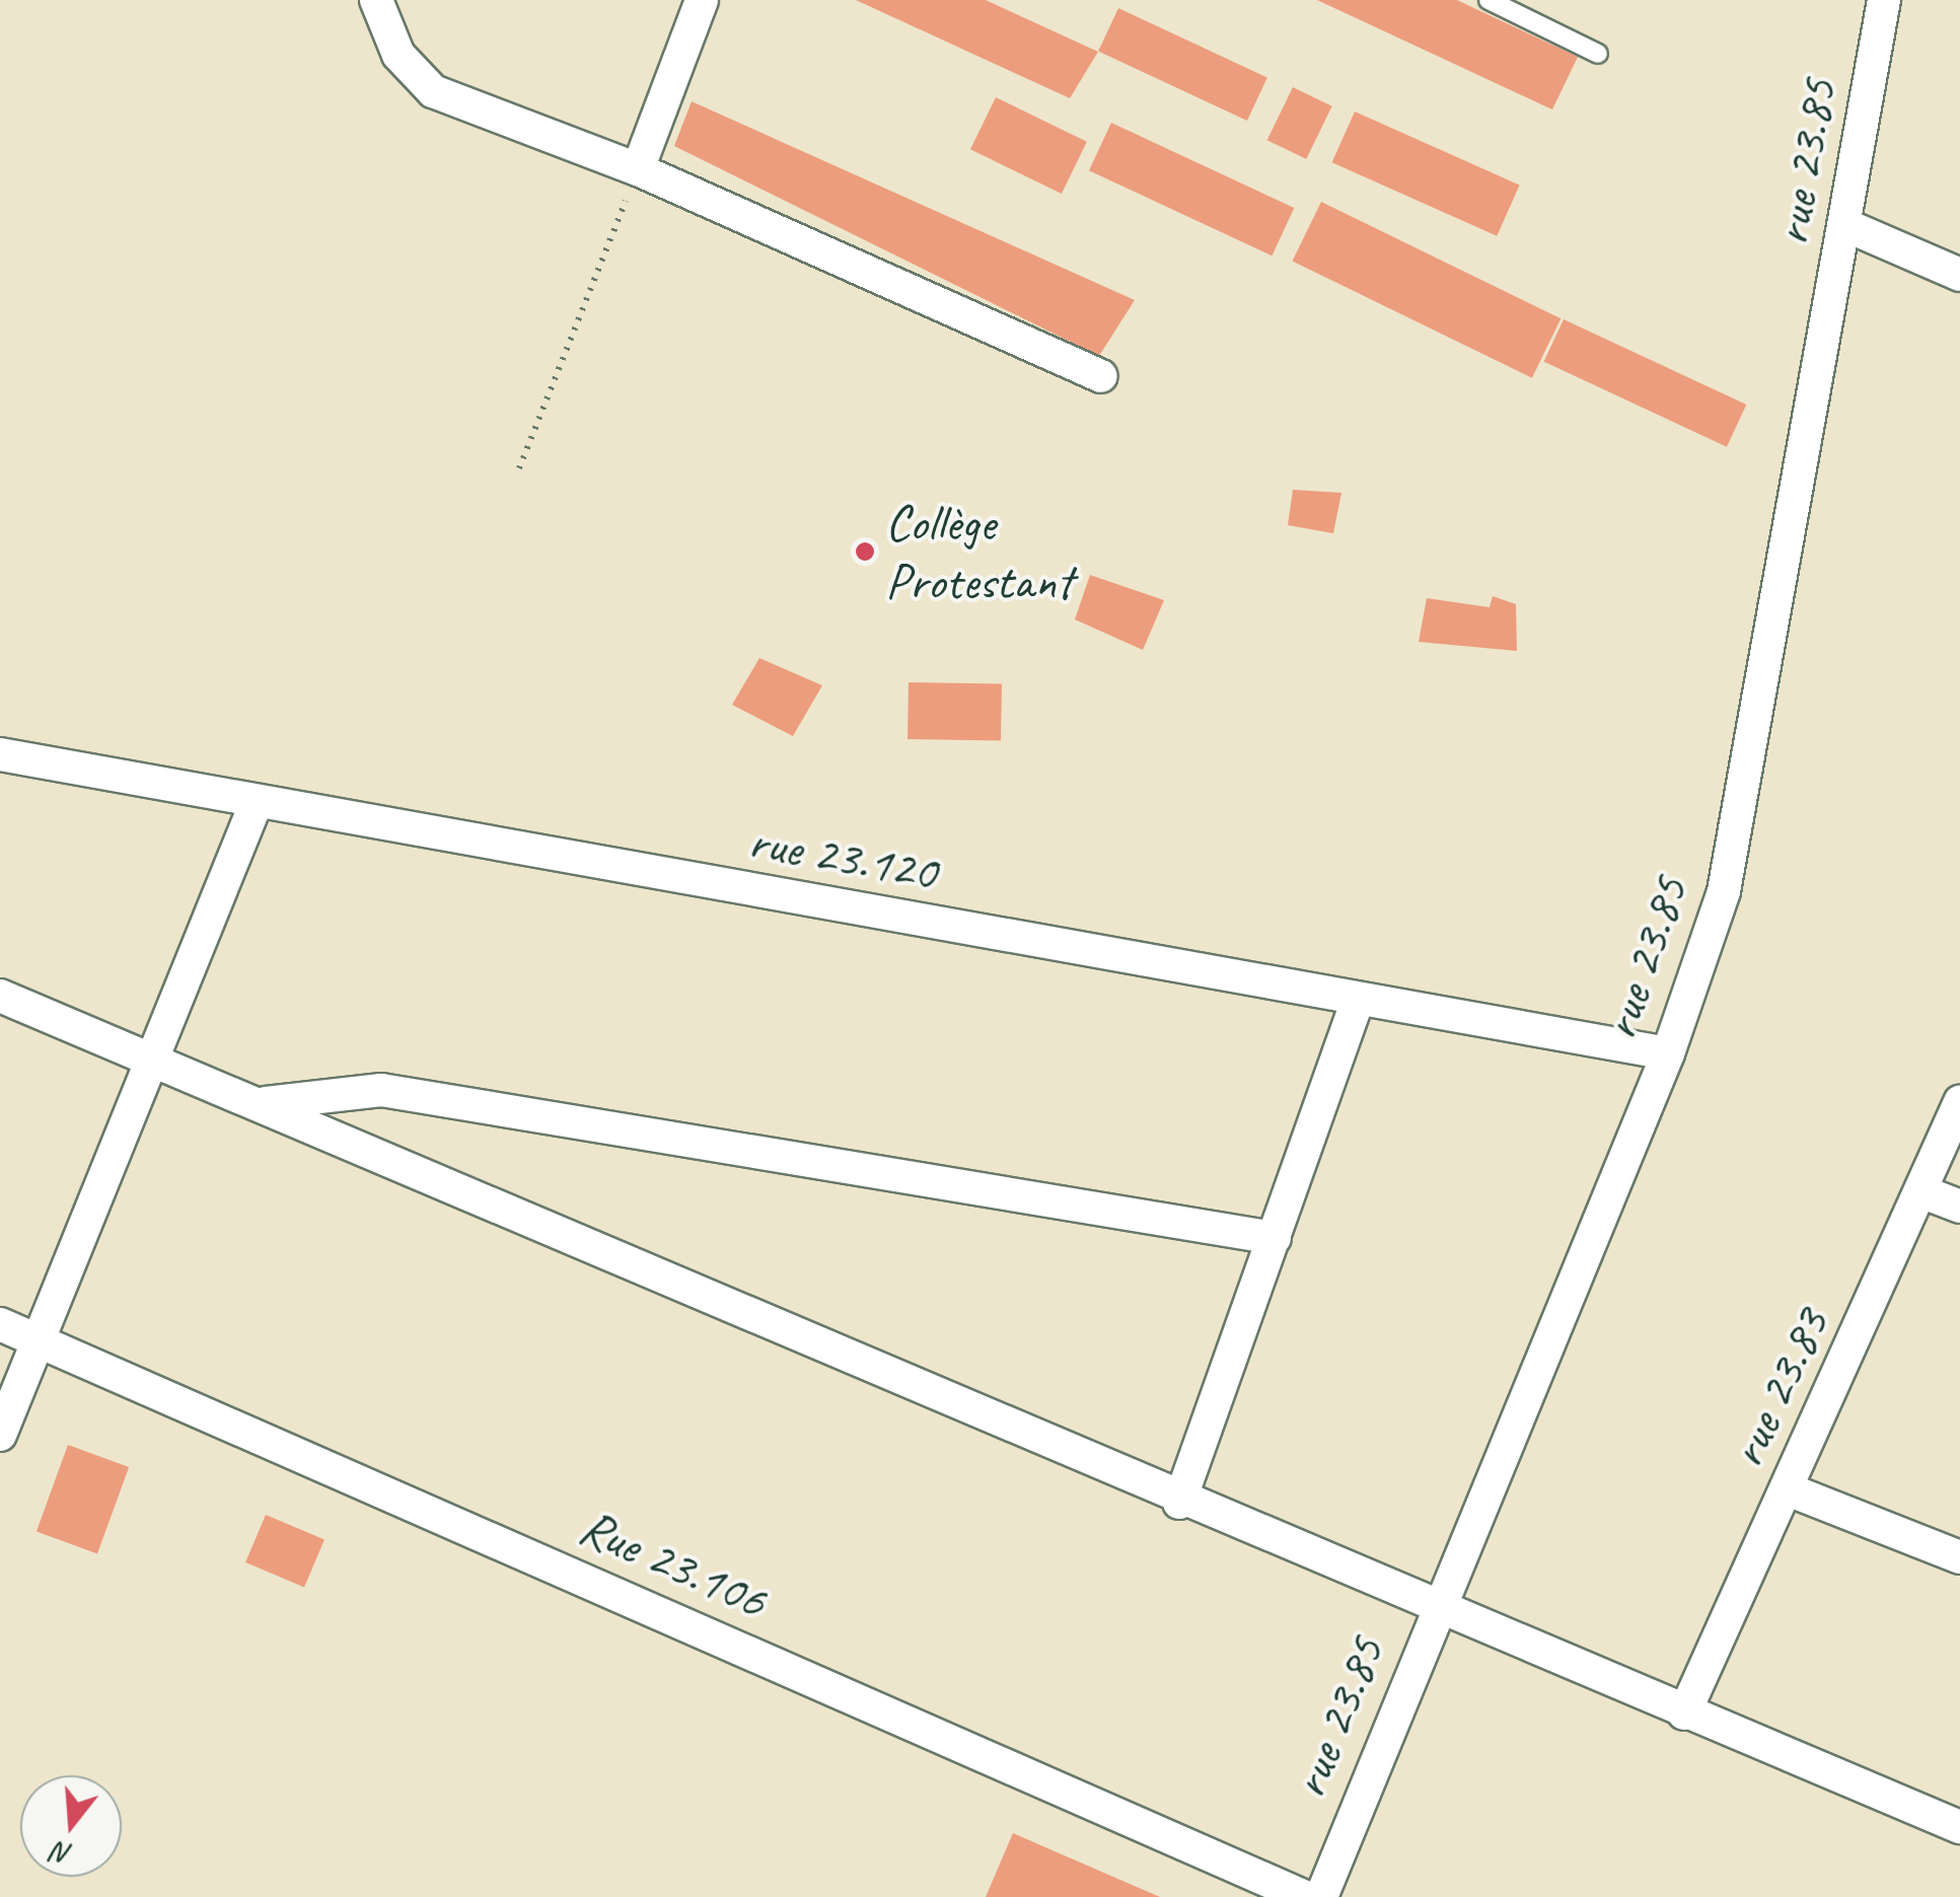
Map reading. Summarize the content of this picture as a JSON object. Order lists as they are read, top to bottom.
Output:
{
  "streets": {
    "street": [
      "rue 23.85",
      "rue 23.120",
      "rue 23.83",
      "Rue 23.106"
    ]
  },
  "crossings": [
    ["rue 23.85", "rue 23.120"]
  ],
  "places": ["Collège Protestant"],
  "north": "bottom"
}
